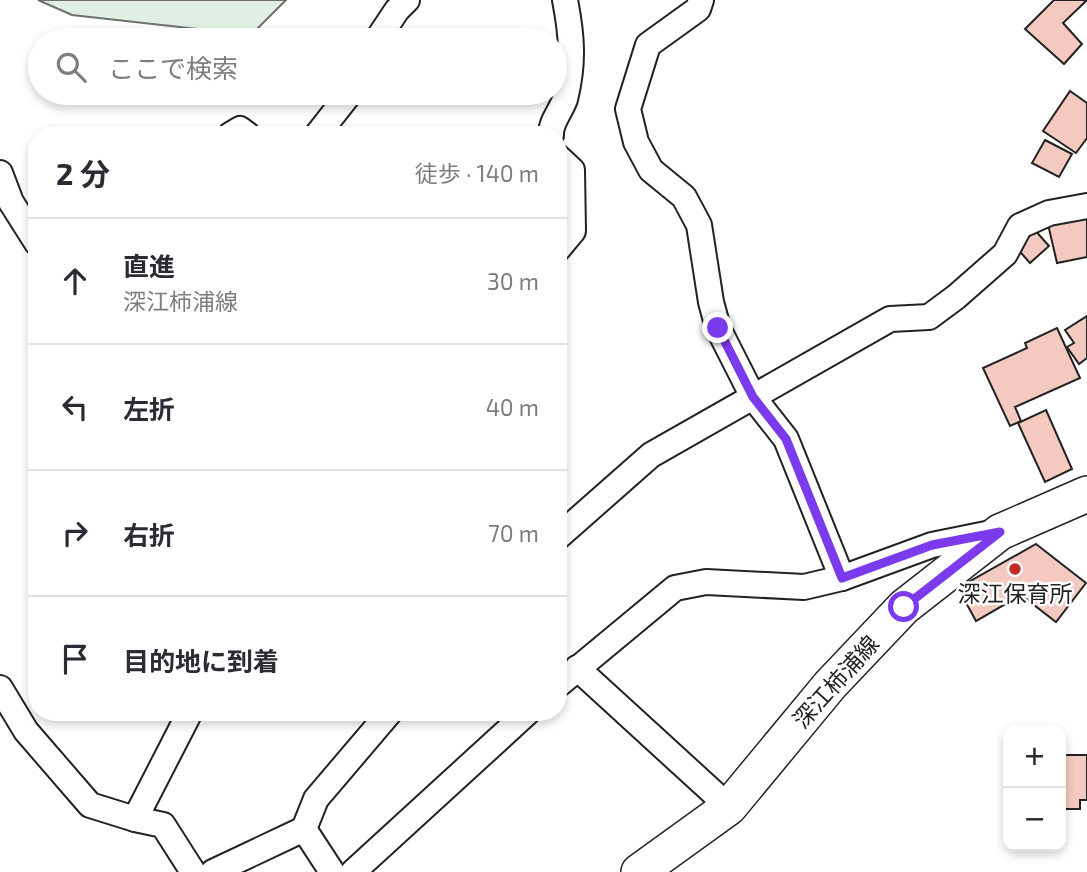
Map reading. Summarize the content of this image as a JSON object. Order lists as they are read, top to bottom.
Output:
{
  "streets": {
    "main road": ["深江柿浦線"]
  },
  "places": ["深江保育所"],
  "page": {
    "search": "ここで検索",
    "heading": ["2 分", "徒歩 · 140 m"],
    "list": [
      ["直進", "深江柿浦線", "30 m"],
      ["左折", "40 m"],
      ["右折", "70 m"],
      "目的地に到着"
    ],
    "map_buttons": ["+", "−"]
  }
}
